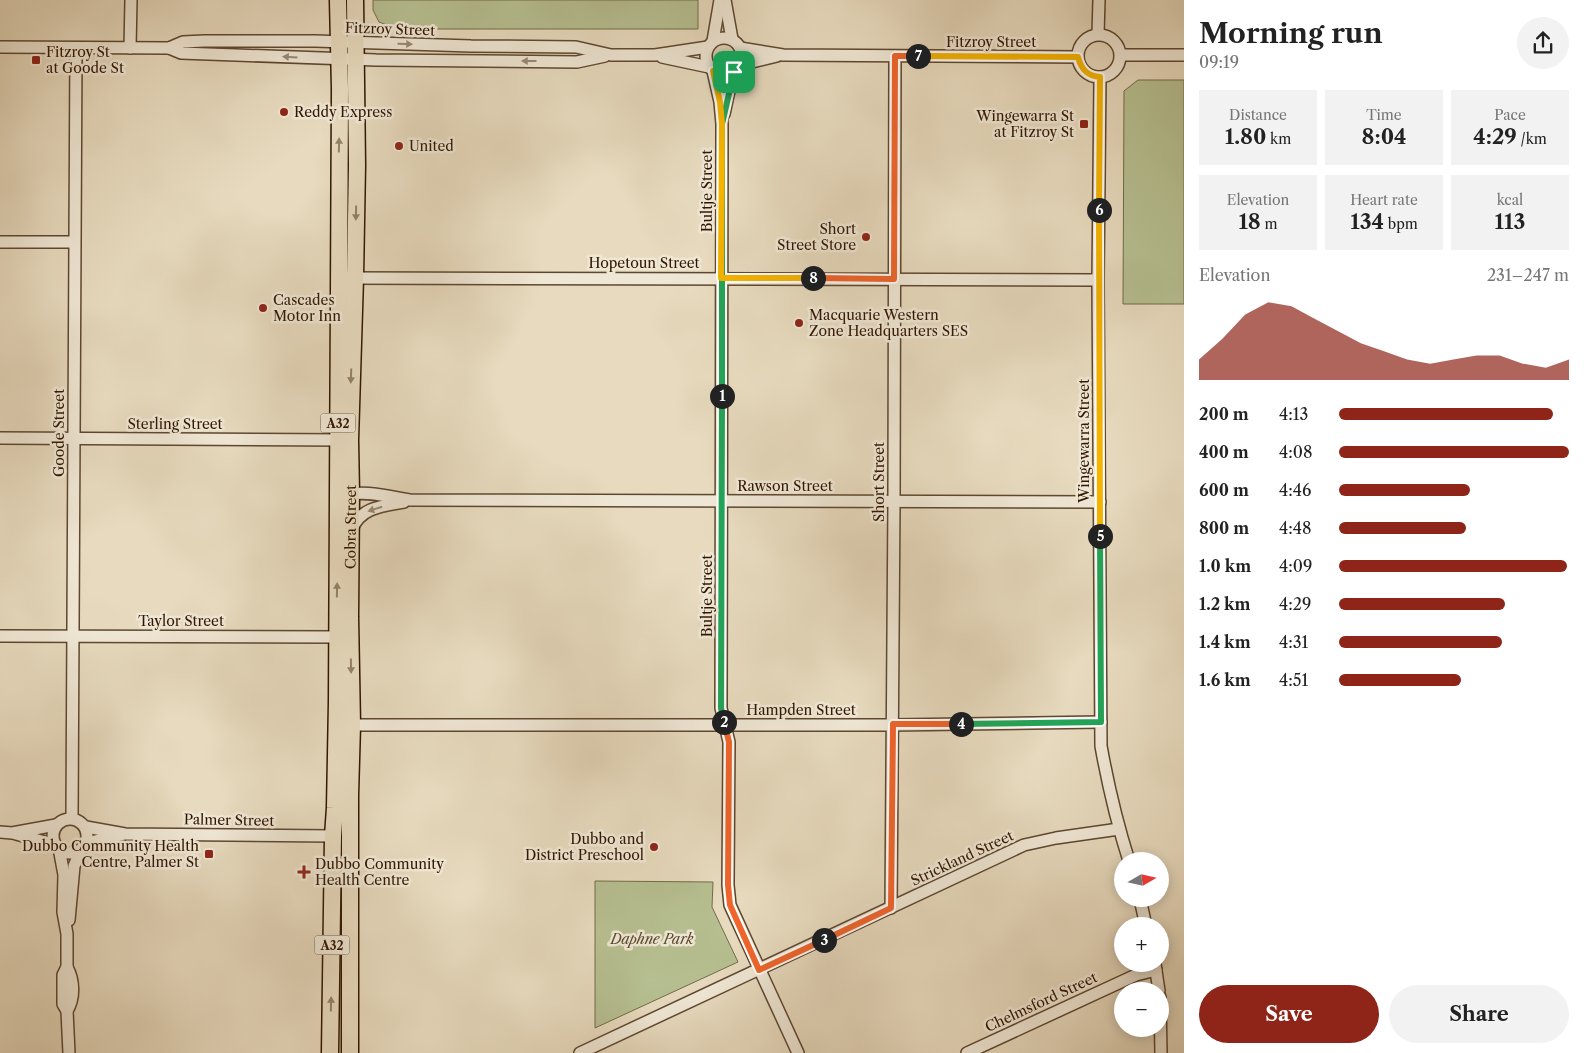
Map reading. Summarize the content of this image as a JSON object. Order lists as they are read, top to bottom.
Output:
{
  "streets": {
    "highway": ["A32", "Cobra Street"],
    "street": [
      "Fitzroy Street",
      "Bultje Street",
      "Hopetoun Street",
      "Sterling Street",
      "Goode Street",
      "Wingewarra Street",
      "Short Street",
      "Rawson Street",
      "Taylor Street",
      "Hampden Street",
      "Palmer Street",
      "Strickland Street",
      "Chelmsford Street"
    ]
  },
  "crossings": [
    ["Fitzroy Street", "Bultje Street"],
    ["Fitzroy Street", "Goode Street"],
    ["Fitzroy Street", "Wingewarra Street"],
    ["Fitzroy Street", "Short Street"],
    ["Fitzroy Street", "Cobra Street"],
    ["Bultje Street", "Hopetoun Street"],
    ["Bultje Street", "Rawson Street"],
    ["Bultje Street", "Hampden Street"],
    ["Bultje Street", "Strickland Street"],
    ["Hopetoun Street", "Wingewarra Street"],
    ["Hopetoun Street", "Short Street"],
    ["Hopetoun Street", "Cobra Street"],
    ["Sterling Street", "Goode Street"],
    ["Sterling Street", "Cobra Street"],
    ["Goode Street", "Taylor Street"],
    ["Goode Street", "Palmer Street"],
    ["Wingewarra Street", "Rawson Street"],
    ["Wingewarra Street", "Hampden Street"],
    ["Wingewarra Street", "Strickland Street"],
    ["Short Street", "Rawson Street"],
    ["Short Street", "Hampden Street"],
    ["Short Street", "Strickland Street"],
    ["Rawson Street", "Cobra Street"],
    ["Cobra Street", "Taylor Street"],
    ["Cobra Street", "Hampden Street"],
    ["Cobra Street", "Palmer Street"]
  ],
  "parks": ["Daphne Park"],
  "places": {
    "transit": ["Fitzroy St at Goode St", "Wingewarra St at Fitzroy St", "Dubbo Community Health Centre, Palmer St"],
    "other": [
      "Reddy Express",
      "United",
      "Short Street Store",
      "Cascades Motor Inn",
      "Macquarie Western Zone Headquarters SES",
      "Dubbo and District Preschool"
    ],
    "health": ["Dubbo Community Health Centre"]
  },
  "north": "right",
  "page": {
    "heading": ["Morning run", "09:19"],
    "pins": [
      "7",
      "6",
      "8",
      "1",
      "5",
      "2",
      "4",
      "3"
    ],
    "stats": [
      ["Distance", "1.80 km"],
      ["Time", "8:04"],
      ["Pace", "4:29 /km"],
      ["Elevation", "18 m"],
      ["Heart rate", "134 bpm"],
      ["kcal", "113"]
    ],
    "chart": ["Elevation", "231–247 m"],
    "list": [
      {
        "name": "200 m",
        "note": "4:13"
      },
      {
        "name": "400 m",
        "note": "4:08"
      },
      {
        "name": "600 m",
        "note": "4:46"
      },
      {
        "name": "800 m",
        "note": "4:48"
      },
      {
        "name": "1.0 km",
        "note": "4:09"
      },
      {
        "name": "1.2 km",
        "note": "4:29"
      },
      {
        "name": "1.4 km",
        "note": "4:31"
      },
      {
        "name": "1.6 km",
        "note": "4:51"
      }
    ],
    "map_buttons": ["+", "−"],
    "buttons": ["Save", "Share"]
  }
}
